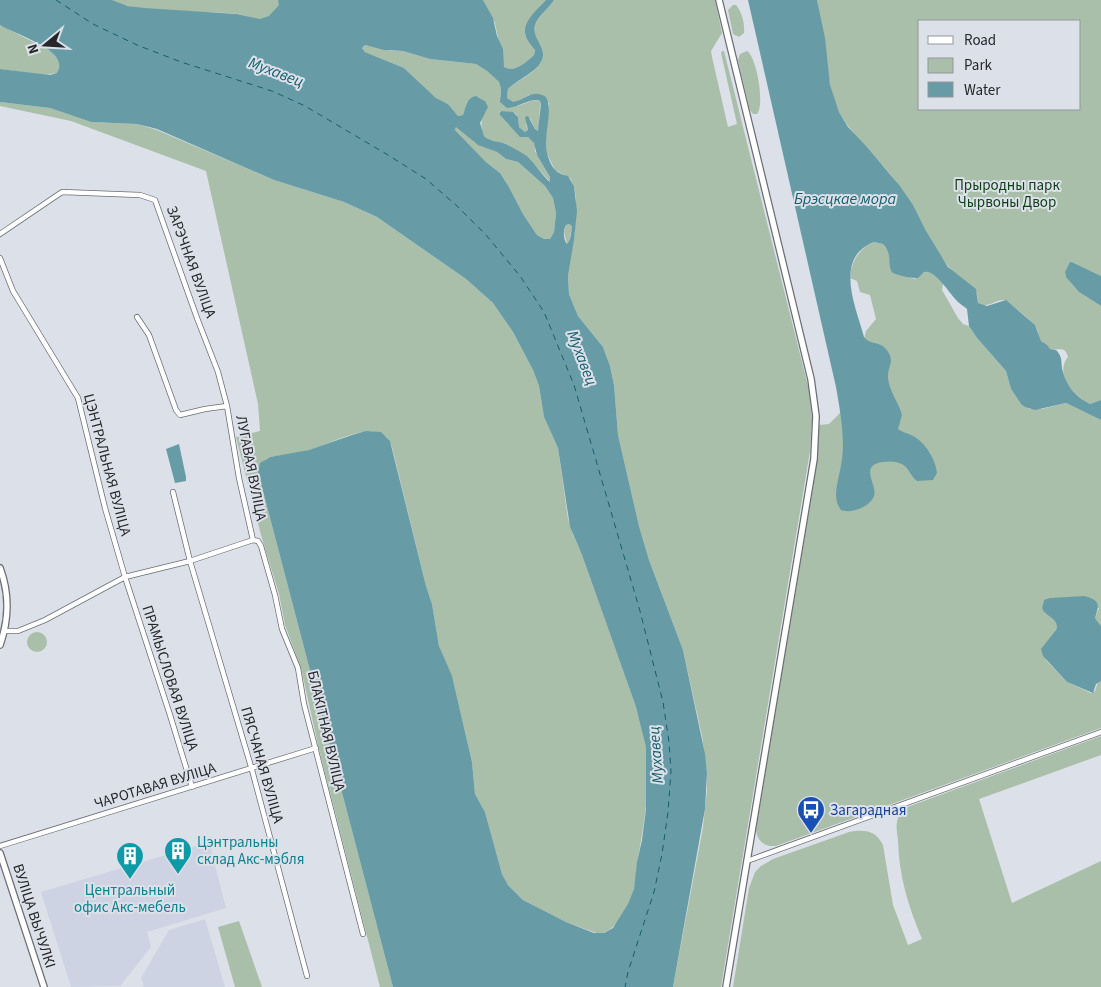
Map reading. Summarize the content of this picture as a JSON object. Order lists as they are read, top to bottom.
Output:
{
  "streets": {
    "street": [
      "ЗАРЭЧНАЯ ВУЛІЦА",
      "ЦЭНТРАЛЬНАЯ ВУЛІЦА",
      "ЛУГАВАЯ ВУЛІЦА",
      "ПРАМЫСЛОВАЯ ВУЛІЦА",
      "БЛАКІТНАЯ ВУЛІЦА",
      "ПЯСЧАНАЯ ВУЛІЦА",
      "ЧАРОТАВАЯ ВУЛІЦА",
      "ВУЛІЦА ВЫЧУЛКІ"
    ]
  },
  "crossings": [
    ["ЗАРЭЧНАЯ ВУЛІЦА", "ЛУГАВАЯ ВУЛІЦА"],
    ["ЦЭНТРАЛЬНАЯ ВУЛІЦА", "ПРАМЫСЛОВАЯ ВУЛІЦА"],
    ["ЛУГАВАЯ ВУЛІЦА", "БЛАКІТНАЯ ВУЛІЦА"],
    ["ПРАМЫСЛОВАЯ ВУЛІЦА", "ЧАРОТАВАЯ ВУЛІЦА"],
    ["БЛАКІТНАЯ ВУЛІЦА", "ЧАРОТАВАЯ ВУЛІЦА"],
    ["ПЯСЧАНАЯ ВУЛІЦА", "ЧАРОТАВАЯ ВУЛІЦА"]
  ],
  "water": ["Мухавец", "Брэсцкае мора"],
  "parks": ["Прыродны парк Чырвоны Двор"],
  "places": {
    "bus stop": ["Загарадная"],
    "building": ["Цэнтральны склад Акс-мэбля", "Центральный офис Акс-мебель"]
  },
  "legend": ["Road", "Park", "Water"],
  "north": "left"
}
